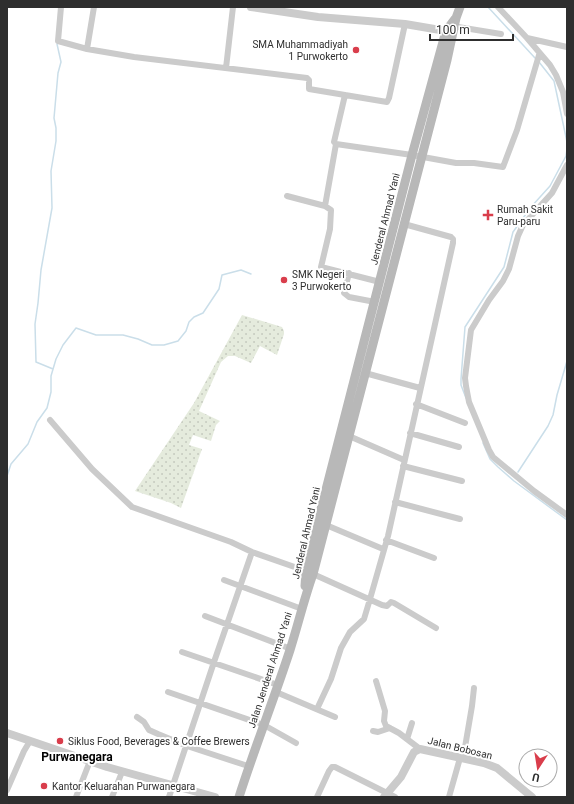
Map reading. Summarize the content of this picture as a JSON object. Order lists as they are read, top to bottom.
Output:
{
  "streets": {
    "main road": ["Jenderal Ahmad Yani", "Jalan Jenderal Ahmad Yani"],
    "street": ["Jalan Bobosan"]
  },
  "crossings": [
    ["Jenderal Ahmad Yani", "Jalan Jenderal Ahmad Yani"]
  ],
  "districts": ["Purwanegara"],
  "places": {
    "other": [
      "SMA Muhammadiyah 1 Purwokerto",
      "SMK Negeri 3 Purwokerto",
      "Siklus Food, Beverages & Coffee Brewers",
      "Kantor Keluarahan Purwanegara"
    ],
    "health": ["Rumah Sakit Paru-paru"]
  },
  "scale_bar": "100 m",
  "north": "bottom"
}
